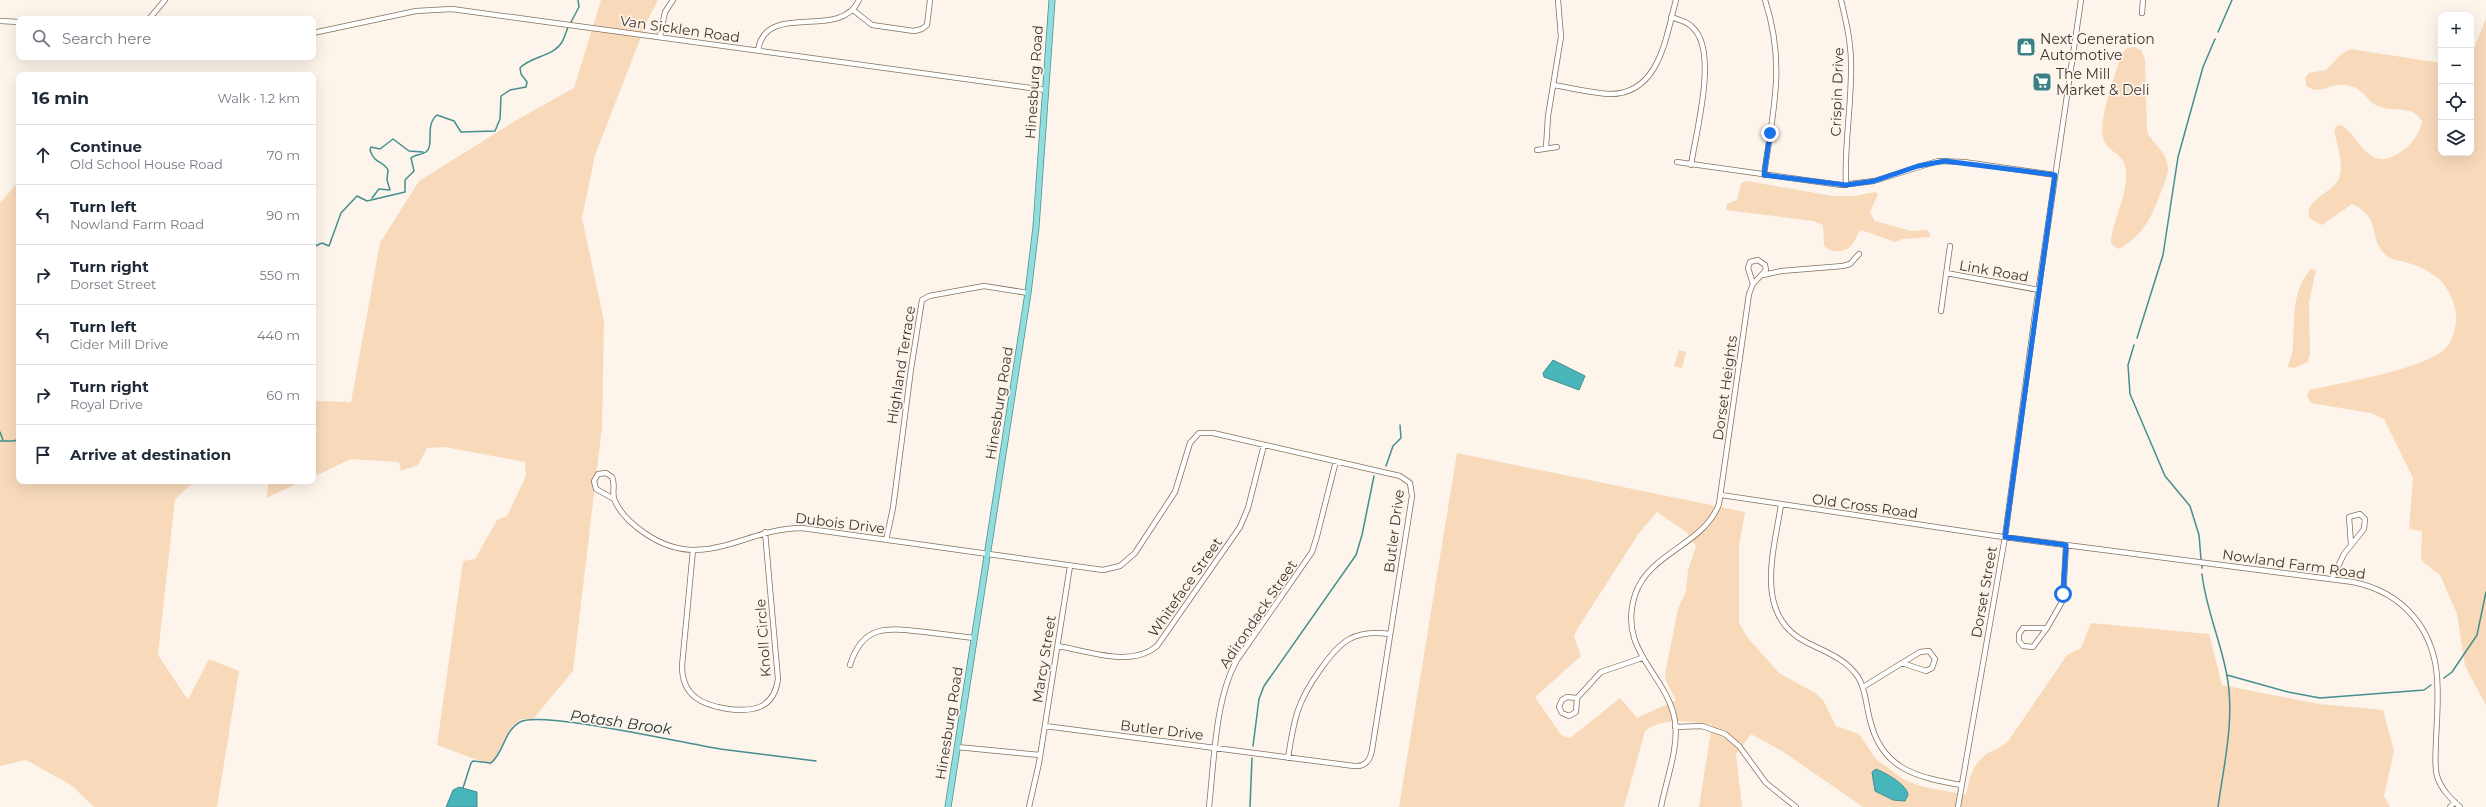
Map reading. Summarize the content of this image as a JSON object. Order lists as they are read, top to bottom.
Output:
{
  "streets": {
    "main road": ["Hinesburg Road"],
    "street": [
      "Van Sicklen Road",
      "Crispin Drive",
      "Link Road",
      "Highland Terrace",
      "Dorset Heights",
      "Old Cross Road",
      "Dubois Drive",
      "Butler Drive",
      "Nowland Farm Road",
      "Whiteface Street",
      "Dorset Street",
      "Adirondack Street",
      "Knoll Circle",
      "Marcy Street"
    ]
  },
  "crossings": [
    ["Van Sicklen Road", "Hinesburg Road"],
    ["Hinesburg Road", "Highland Terrace"],
    ["Hinesburg Road", "Dubois Drive"],
    ["Hinesburg Road", "Butler Drive"],
    ["Link Road", "Dorset Street"],
    ["Highland Terrace", "Dubois Drive"],
    ["Dorset Heights", "Old Cross Road"],
    ["Old Cross Road", "Nowland Farm Road"],
    ["Old Cross Road", "Dorset Street"],
    ["Dubois Drive", "Butler Drive"],
    ["Dubois Drive", "Knoll Circle"],
    ["Butler Drive", "Whiteface Street"],
    ["Butler Drive", "Adirondack Street"],
    ["Butler Drive", "Marcy Street"],
    ["Nowland Farm Road", "Dorset Street"],
    ["Whiteface Street", "Marcy Street"]
  ],
  "water": ["Potash Brook"],
  "places": {
    "shop": ["Next Generation Automotive"],
    "supermarket": ["The Mill Market & Deli"]
  },
  "page": {
    "map_buttons": ["+", "−"],
    "search": "Search here",
    "heading": ["16 min", "Walk · 1.2 km"],
    "list": [
      ["Continue", "Old School House Road", "70 m"],
      ["Turn left", "Nowland Farm Road", "90 m"],
      ["Turn right", "Dorset Street", "550 m"],
      ["Turn left", "Cider Mill Drive", "440 m"],
      ["Turn right", "Royal Drive", "60 m"],
      "Arrive at destination"
    ]
  }
}
